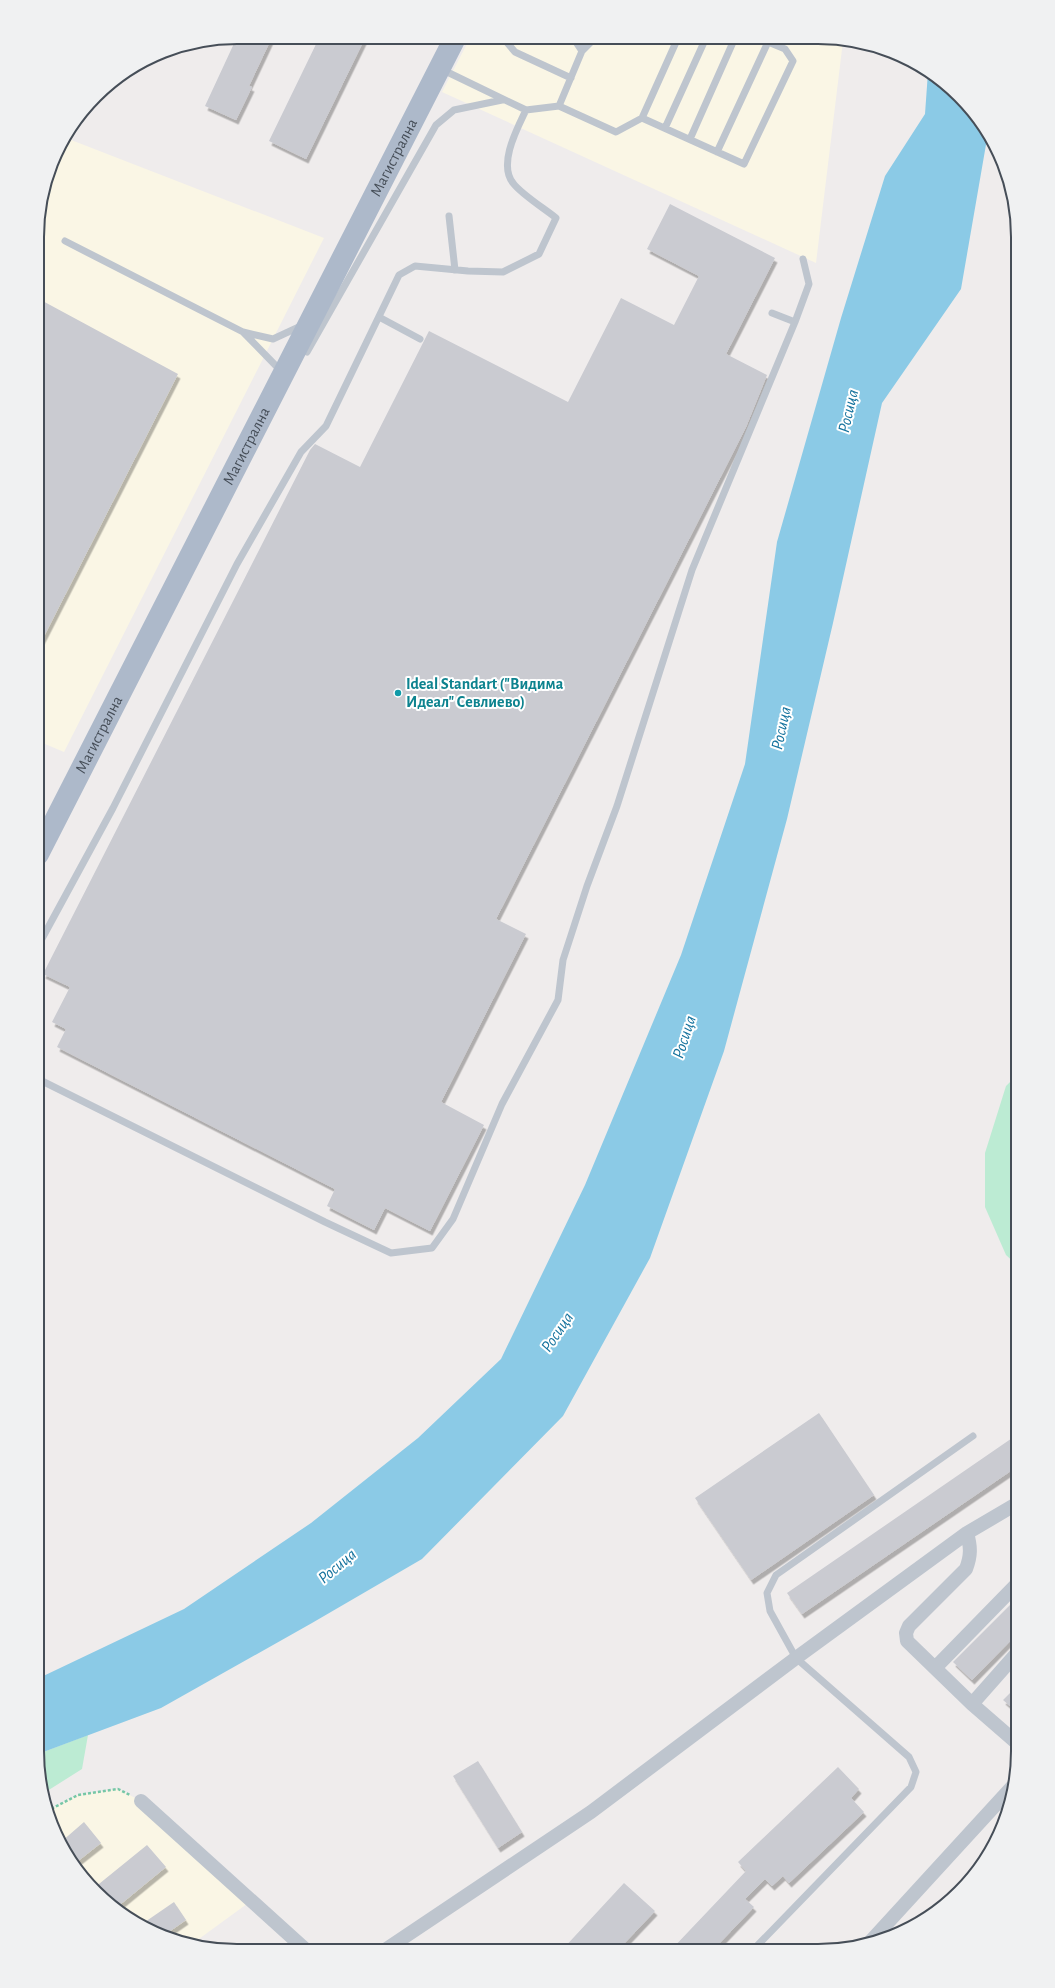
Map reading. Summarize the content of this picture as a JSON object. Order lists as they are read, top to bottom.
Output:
{
  "streets": {
    "main road": ["Магистрална"]
  },
  "water": ["Росица"],
  "places": ["Ideal Standart (\"Видима Идеал\" Севлиево)"]
}
